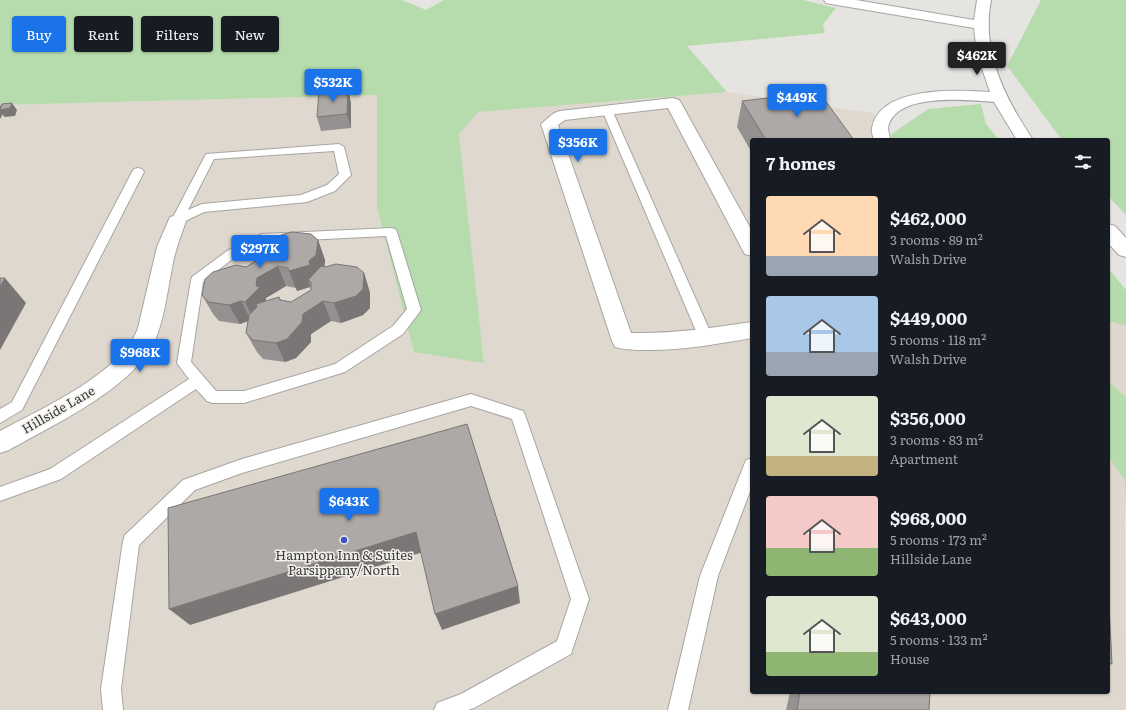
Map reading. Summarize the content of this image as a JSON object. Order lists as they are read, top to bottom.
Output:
{
  "streets": {
    "street": ["Hillside Lane"]
  },
  "places": ["Hampton Inn & Suites Parsippany/North"],
  "page": {
    "chip": [
      "Buy",
      "Rent",
      "Filters",
      "New"
    ],
    "price": [
      "$462K",
      "$532K",
      "$449K",
      "$356K",
      "$297K",
      "$968K",
      "$643K"
    ],
    "heading": "7 homes",
    "list": [
      {
        "name": "$462,000",
        "note": "3 rooms · 89 m² · Walsh Drive"
      },
      {
        "name": "$449,000",
        "note": "5 rooms · 118 m² · Walsh Drive"
      },
      {
        "name": "$356,000",
        "note": "3 rooms · 83 m² · Apartment"
      },
      {
        "name": "$968,000",
        "note": "5 rooms · 173 m² · Hillside Lane"
      },
      {
        "name": "$643,000",
        "note": "5 rooms · 133 m² · House"
      }
    ]
  }
}
